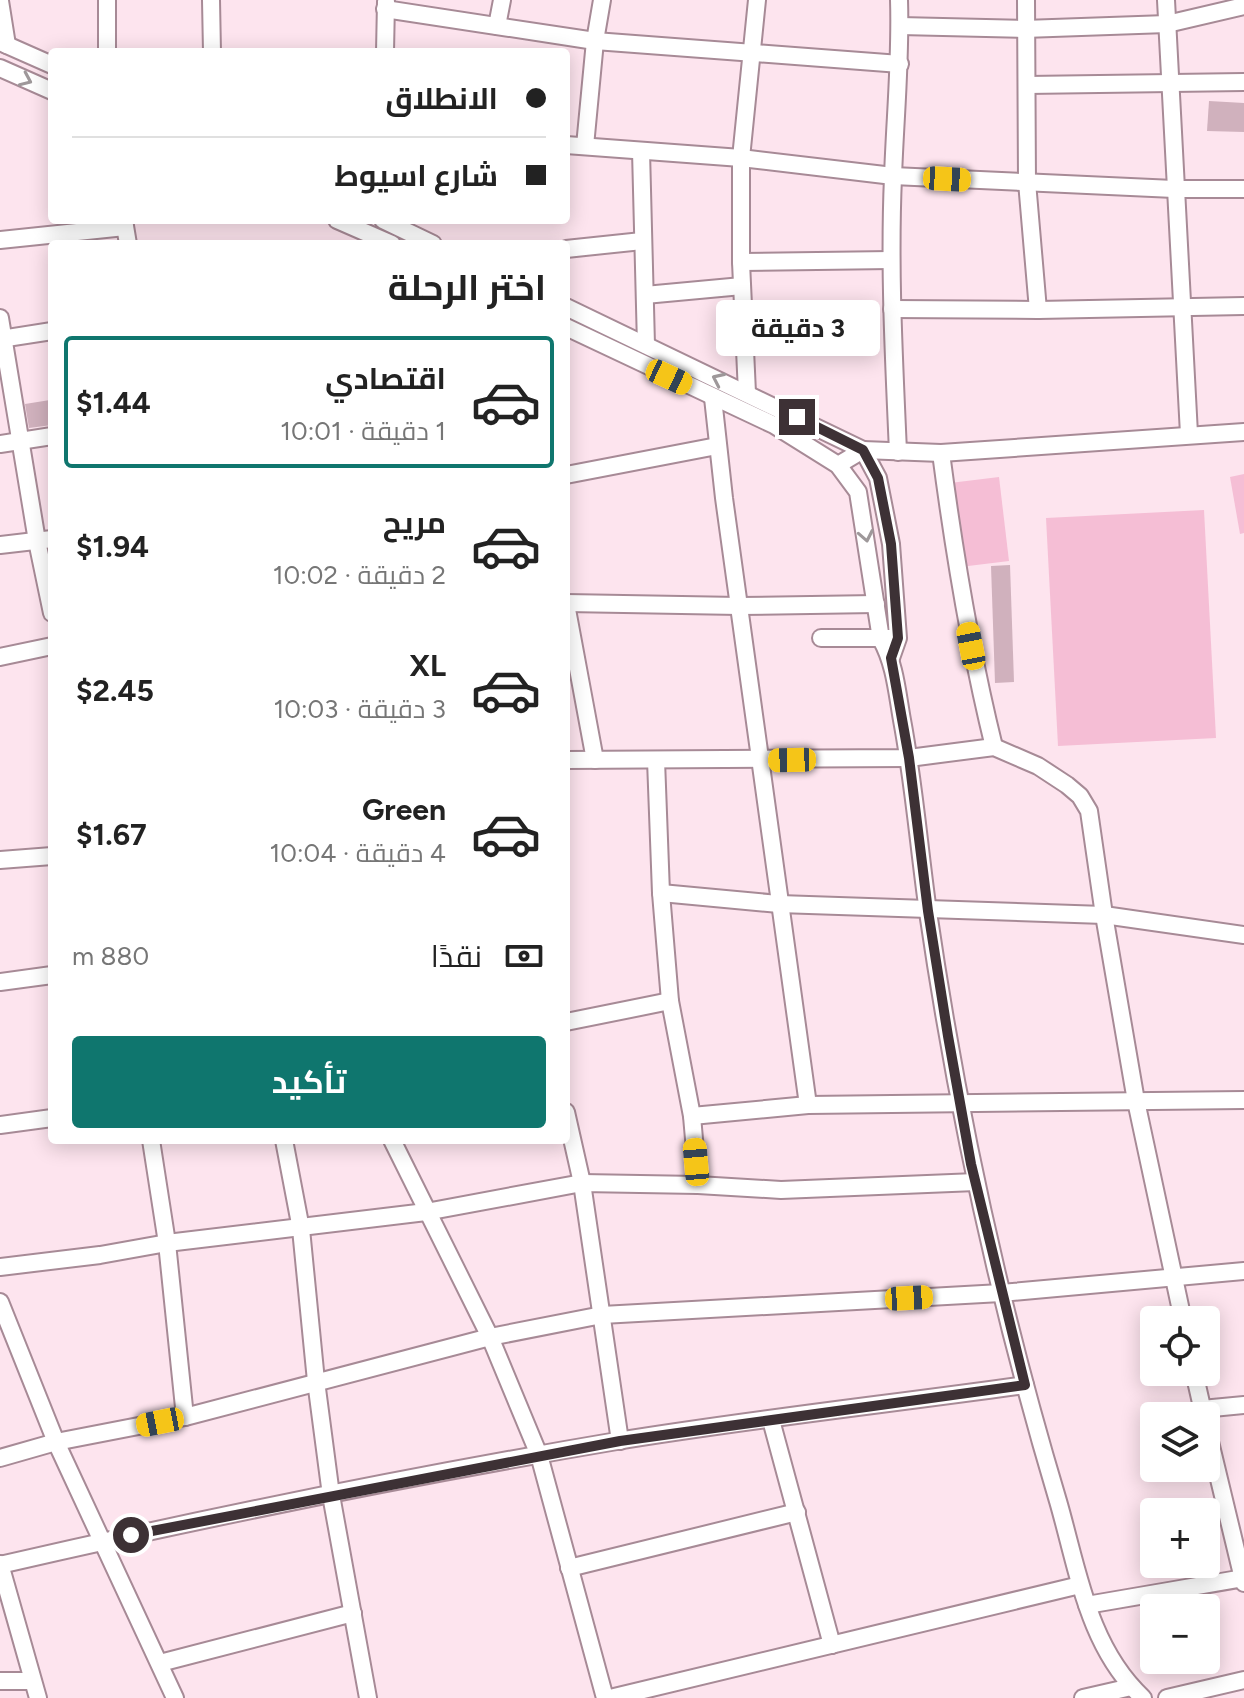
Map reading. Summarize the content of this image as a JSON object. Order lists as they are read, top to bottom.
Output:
{
  "page": {
    "banner": ["الانطلاق", "شارع اسيوط"],
    "heading": "اختر الرحلة",
    "bubble": "3 دقيقة",
    "list": [
      {
        "name": "اقتصادي",
        "note": "1 دقيقة · 10:01",
        "value": "$1.44"
      },
      {
        "name": "مريح",
        "note": "2 دقيقة · 10:02",
        "value": "$1.94"
      },
      {
        "name": "XL",
        "note": "3 دقيقة · 10:03",
        "value": "$2.45"
      },
      {
        "name": "Green",
        "note": "4 دقيقة · 10:04",
        "value": "$1.67"
      }
    ],
    "pay": ["نقدًا", "880 m"],
    "buttons": "تأكيد",
    "map_buttons": ["+", "−"]
  }
}
